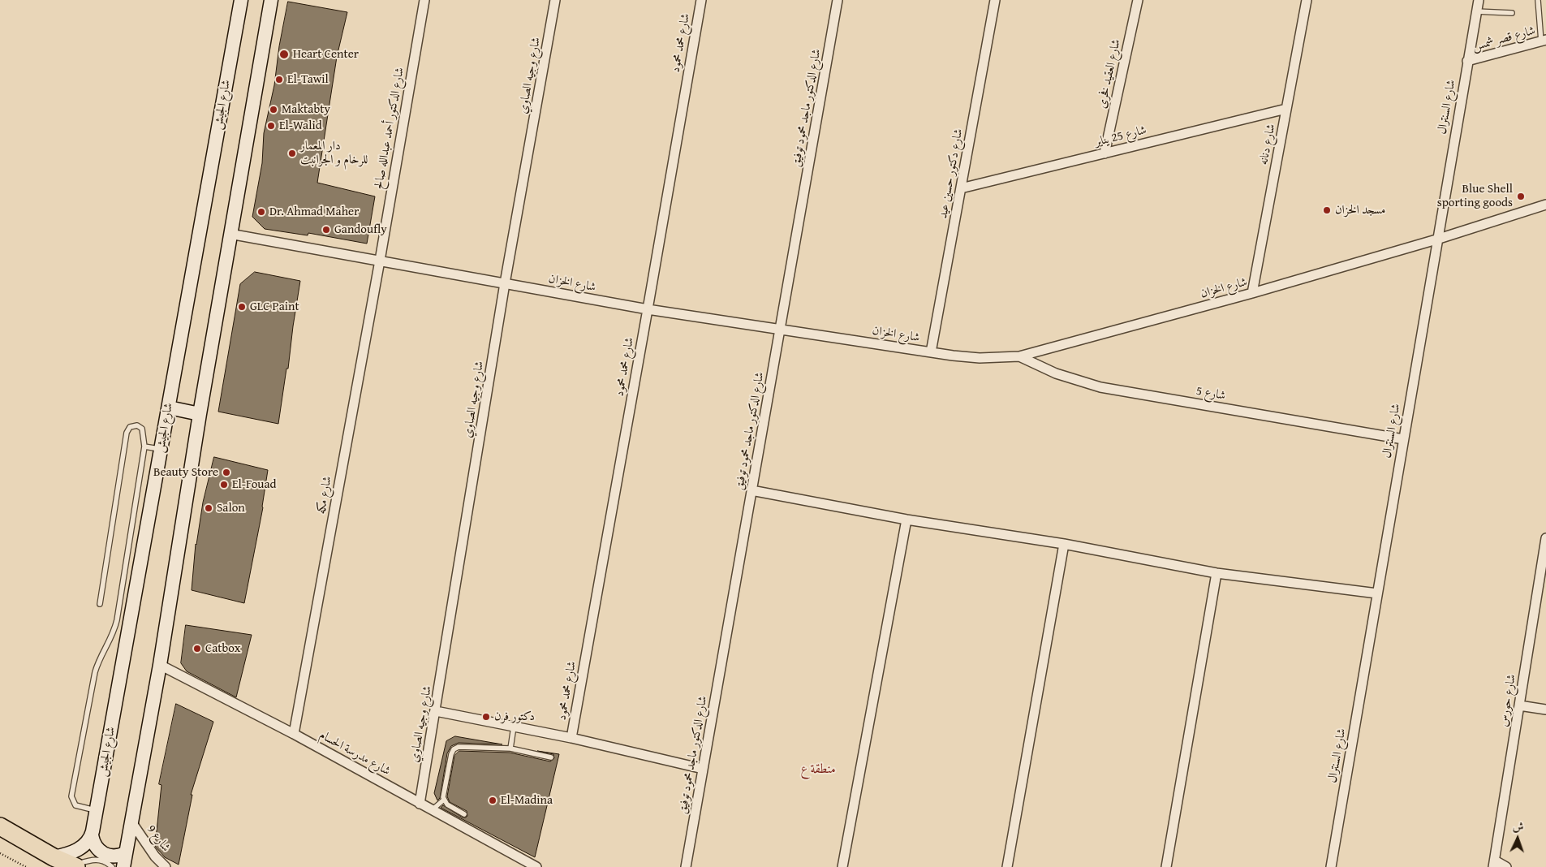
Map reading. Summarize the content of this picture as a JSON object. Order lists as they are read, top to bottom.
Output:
{
  "streets": {
    "street": [
      "شارع قصر شمس",
      "شارع محمد محمود",
      "شارع العقيد فخرى",
      "شارع وجيه الصاوي",
      "شارع الجيش",
      "شارع السنترال",
      "شارع الدكتور ماجد محمود توفيق",
      "شارع الدكتور أحمد عبدالله صالح",
      "شارع 25 يناير",
      "شارع دنانه",
      "شارع دكتور حسين عيد",
      "شارع الخزان",
      "شارع 5",
      "شارع مكه",
      "شارع حورس",
      "شارع مدرسة الحسام",
      "شارع 9"
    ]
  },
  "crossings": [
    ["شارع قصر شمس", "شارع السنترال"],
    ["شارع محمد محمود", "شارع الخزان"],
    ["شارع العقيد فخرى", "شارع 25 يناير"],
    ["شارع وجيه الصاوي", "شارع الخزان"],
    ["شارع وجيه الصاوي", "شارع مدرسة الحسام"],
    ["شارع السنترال", "شارع الخزان"],
    ["شارع السنترال", "شارع 5"],
    ["شارع الدكتور ماجد محمود توفيق", "شارع الخزان"],
    ["شارع الدكتور أحمد عبدالله صالح", "شارع الخزان"],
    ["شارع الدكتور أحمد عبدالله صالح", "شارع مكه"],
    ["شارع 25 يناير", "شارع دنانه"],
    ["شارع 25 يناير", "شارع دكتور حسين عيد"],
    ["شارع دنانه", "شارع الخزان"],
    ["شارع دكتور حسين عيد", "شارع الخزان"],
    ["شارع الخزان", "شارع 5"],
    ["شارع الخزان", "شارع مكه"],
    ["شارع مكه", "شارع مدرسة الحسام"]
  ],
  "districts": ["منطقة ع"],
  "places": [
    "Heart Center",
    "El-Tawil",
    "Maktabty",
    "El-Walid",
    "دار المعمار للرخام و الجرانبت",
    "Blue Shell sporting goods",
    "مسجد الخزان",
    "Dr. Ahmad Maher",
    "Gandoufly",
    "GLC Paint",
    "Beauty Store",
    "El-Fouad",
    "Salon",
    "Catbox",
    "دكتور فرن",
    "El-Madina"
  ],
  "north": "top"
}
